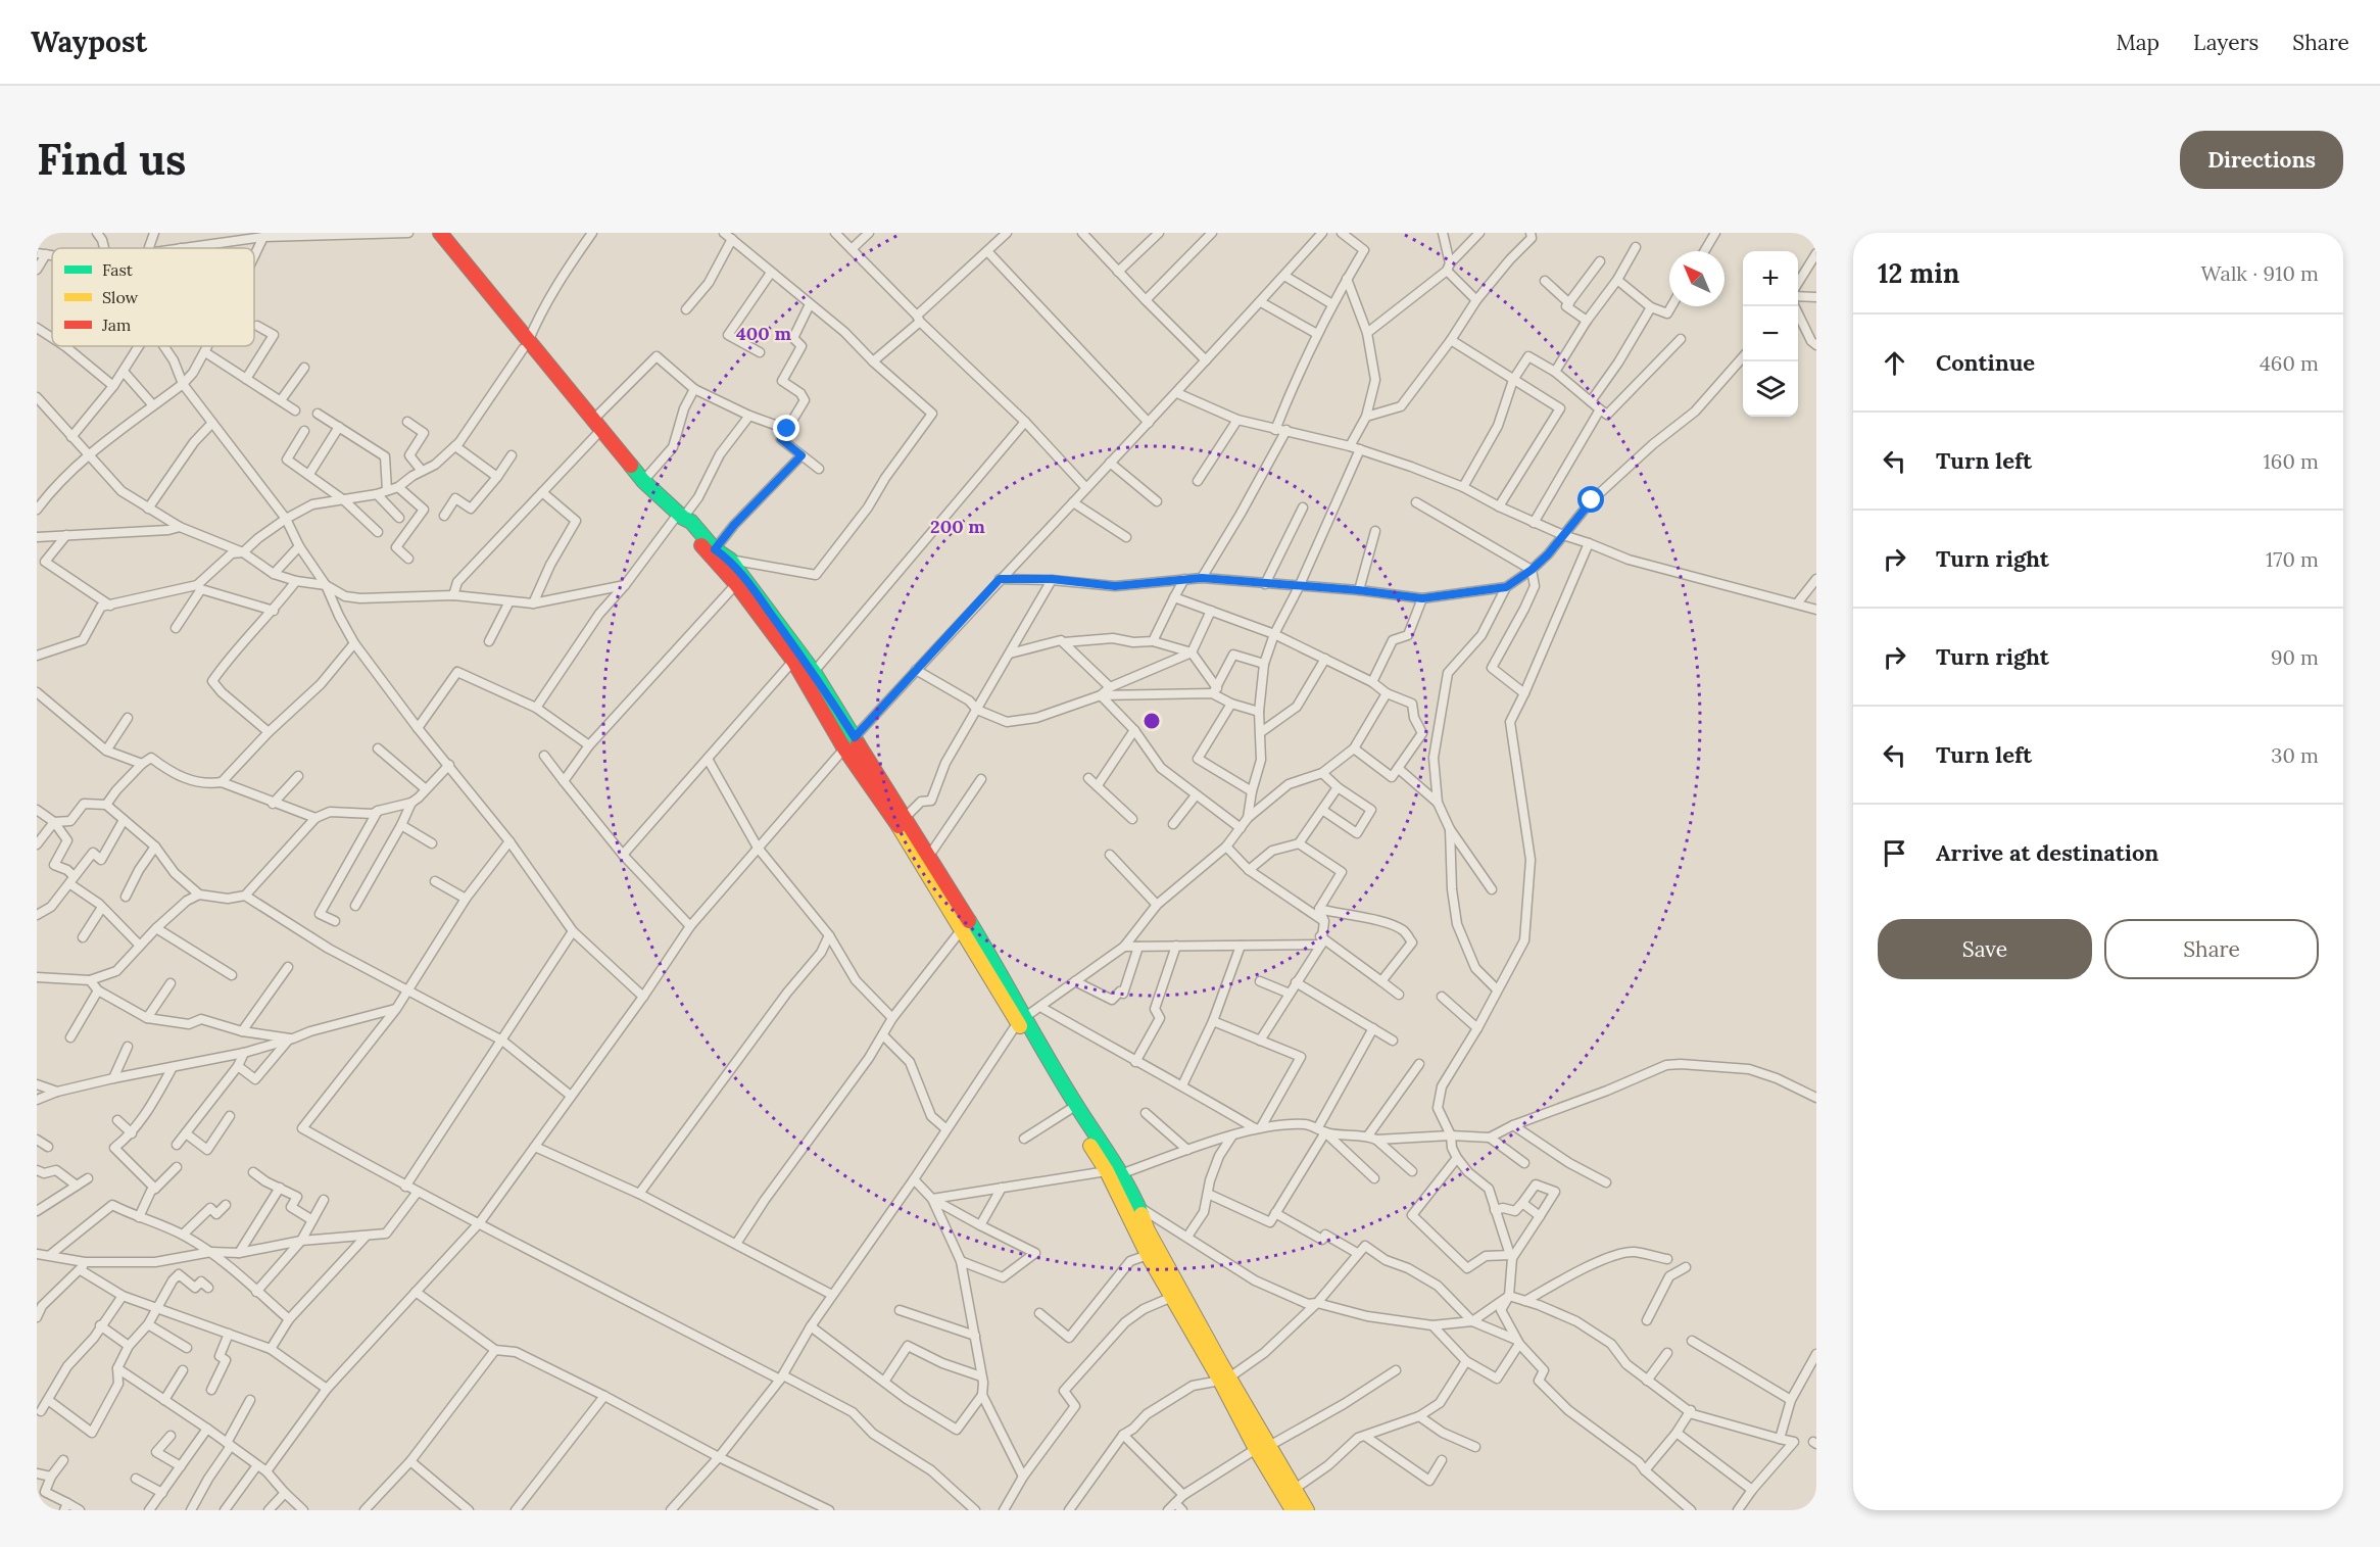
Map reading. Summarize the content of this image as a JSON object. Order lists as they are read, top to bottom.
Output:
{
  "legend": ["Fast", "Slow", "Jam"],
  "north": "top left",
  "page": {
    "header": "Waypost",
    "nav": ["Map", "Layers", "Share"],
    "buttons": [
      "Directions",
      ["Save", "Share"]
    ],
    "title": "Find us",
    "heading": ["12 min", "Walk · 910 m"],
    "map_buttons": ["+", "−"],
    "list": [
      ["Continue", "460 m"],
      ["Turn left", "160 m"],
      ["Turn right", "170 m"],
      ["Turn right", "90 m"],
      ["Turn left", "30 m"],
      "Arrive at destination"
    ]
  },
  "rings": ["400 m", "200 m"]
}
